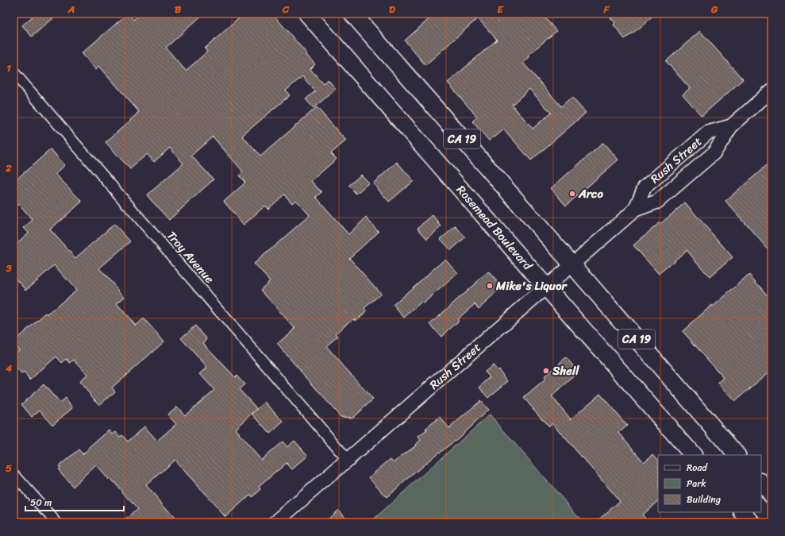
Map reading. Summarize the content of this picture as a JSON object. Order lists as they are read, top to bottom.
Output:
{
  "streets": {
    "main road": ["CA 19", "Rosemead Boulevard"],
    "street": ["Rush Street", "Troy Avenue"]
  },
  "crossings": [
    ["CA 19", "Rush Street"],
    ["Rush Street", "Rosemead Boulevard"],
    ["Rush Street", "Troy Avenue"]
  ],
  "places": ["Arco", "Mike's Liquor", "Shell"],
  "legend": ["Road", "Park", "Building"],
  "scale_bar": "50 m",
  "grid": {
    "columns": [
      "A",
      "B",
      "C",
      "D",
      "E",
      "F",
      "G"
    ],
    "rows": [
      "1",
      "2",
      "3",
      "4",
      "5"
    ]
  }
}
